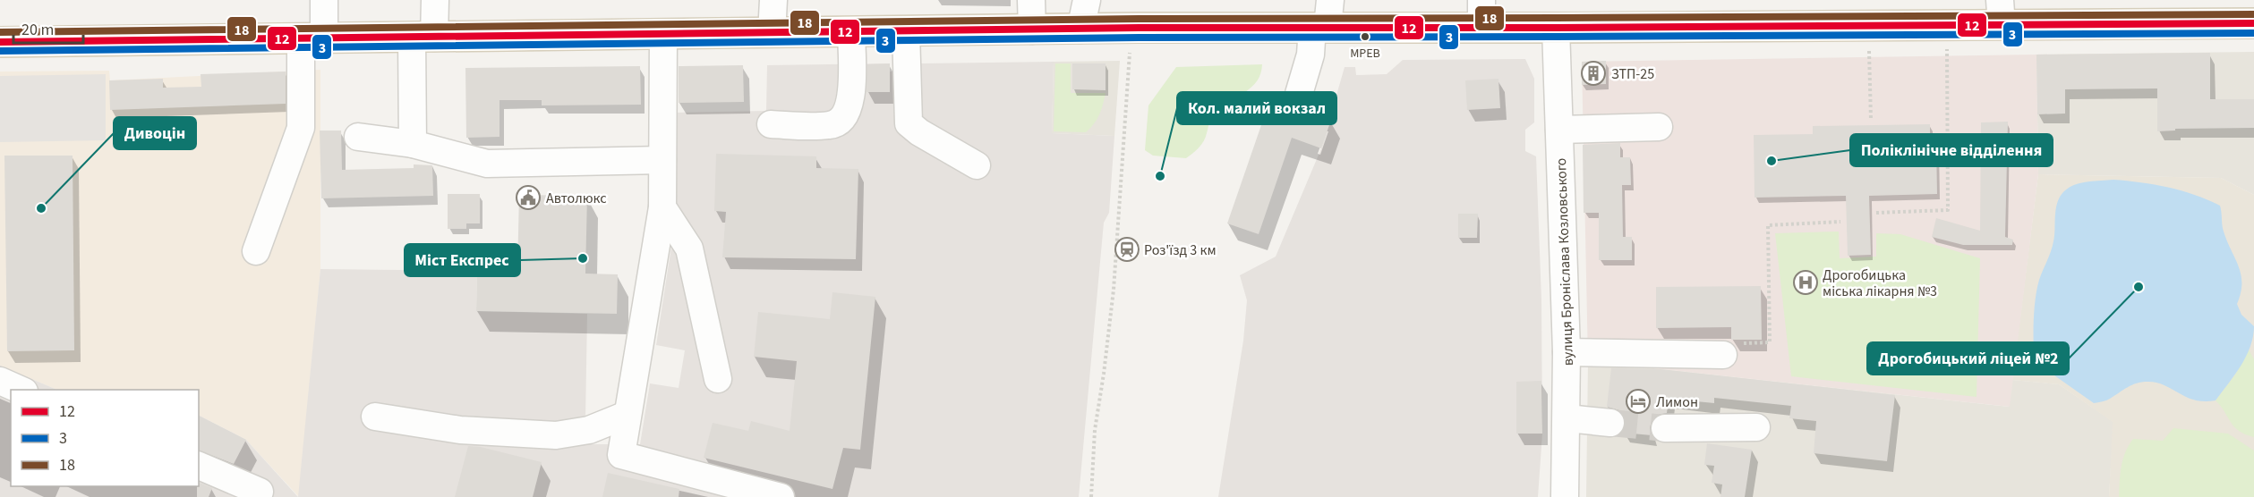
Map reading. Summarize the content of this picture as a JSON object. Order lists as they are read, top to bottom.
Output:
{
  "streets": {
    "street": ["вулиця Броніслава Козловського"]
  },
  "places": {
    "other": [
      "МРЕВ",
      "Поліклінічне відділення",
      "Кол. малий вокзал",
      "Дивоцін",
      "Міст Експрес",
      "Дрогобицький ліцей №2"
    ],
    "building": ["ЗТП-25"],
    "public building": ["Автолюкс"],
    "station": ["Роз'їзд 3 км"],
    "hospital": ["Дрогобицька міська лікарня №3"],
    "hotel": ["Лимон"]
  },
  "lines": ["transit line 18", "transit line 12", "transit line 3"],
  "legend": ["12", "3", "18"],
  "scale_bar": "20 m"
}
